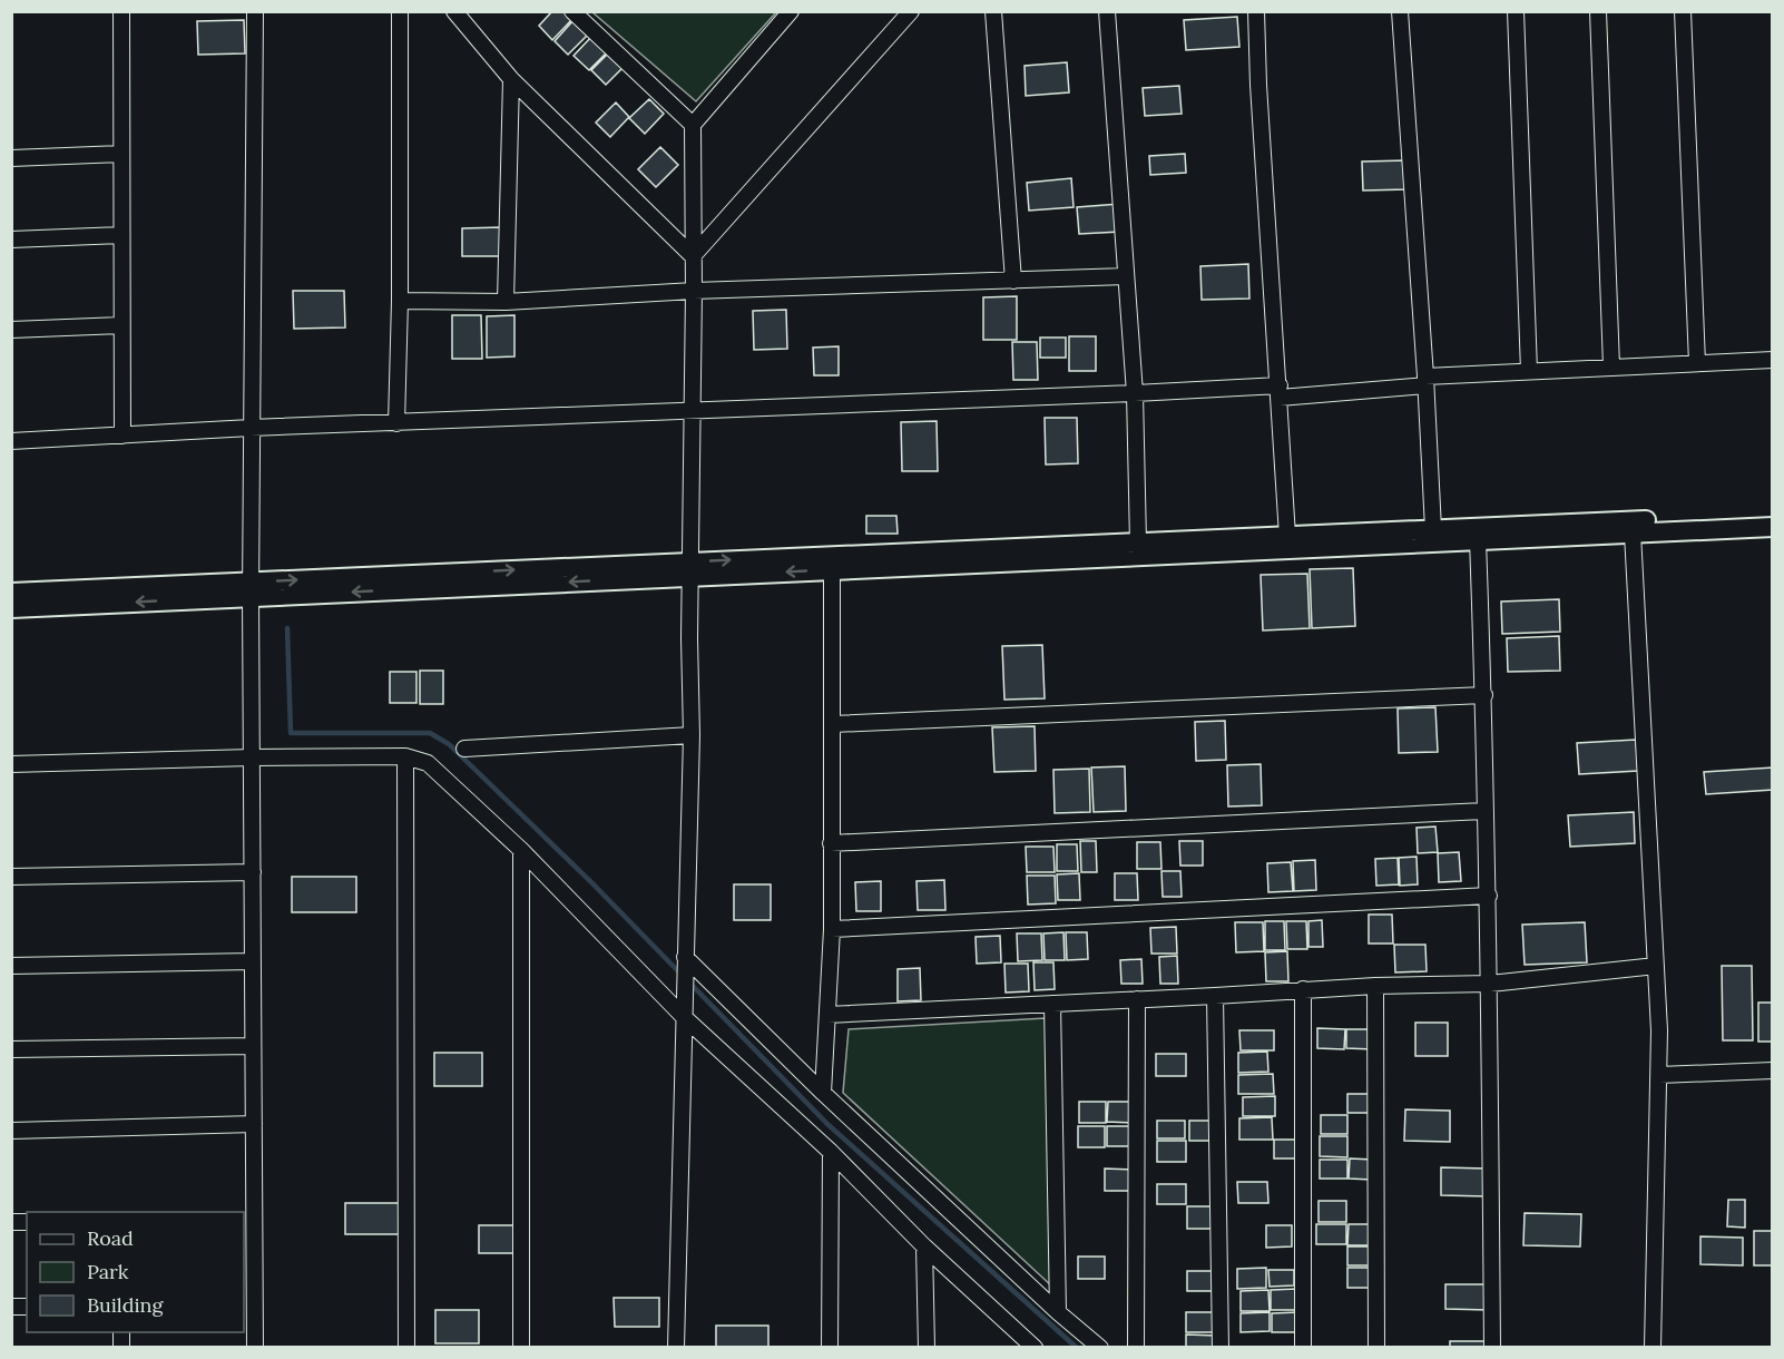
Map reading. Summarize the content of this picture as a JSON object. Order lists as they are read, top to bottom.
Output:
{
  "legend": ["Road", "Park", "Building"]
}
